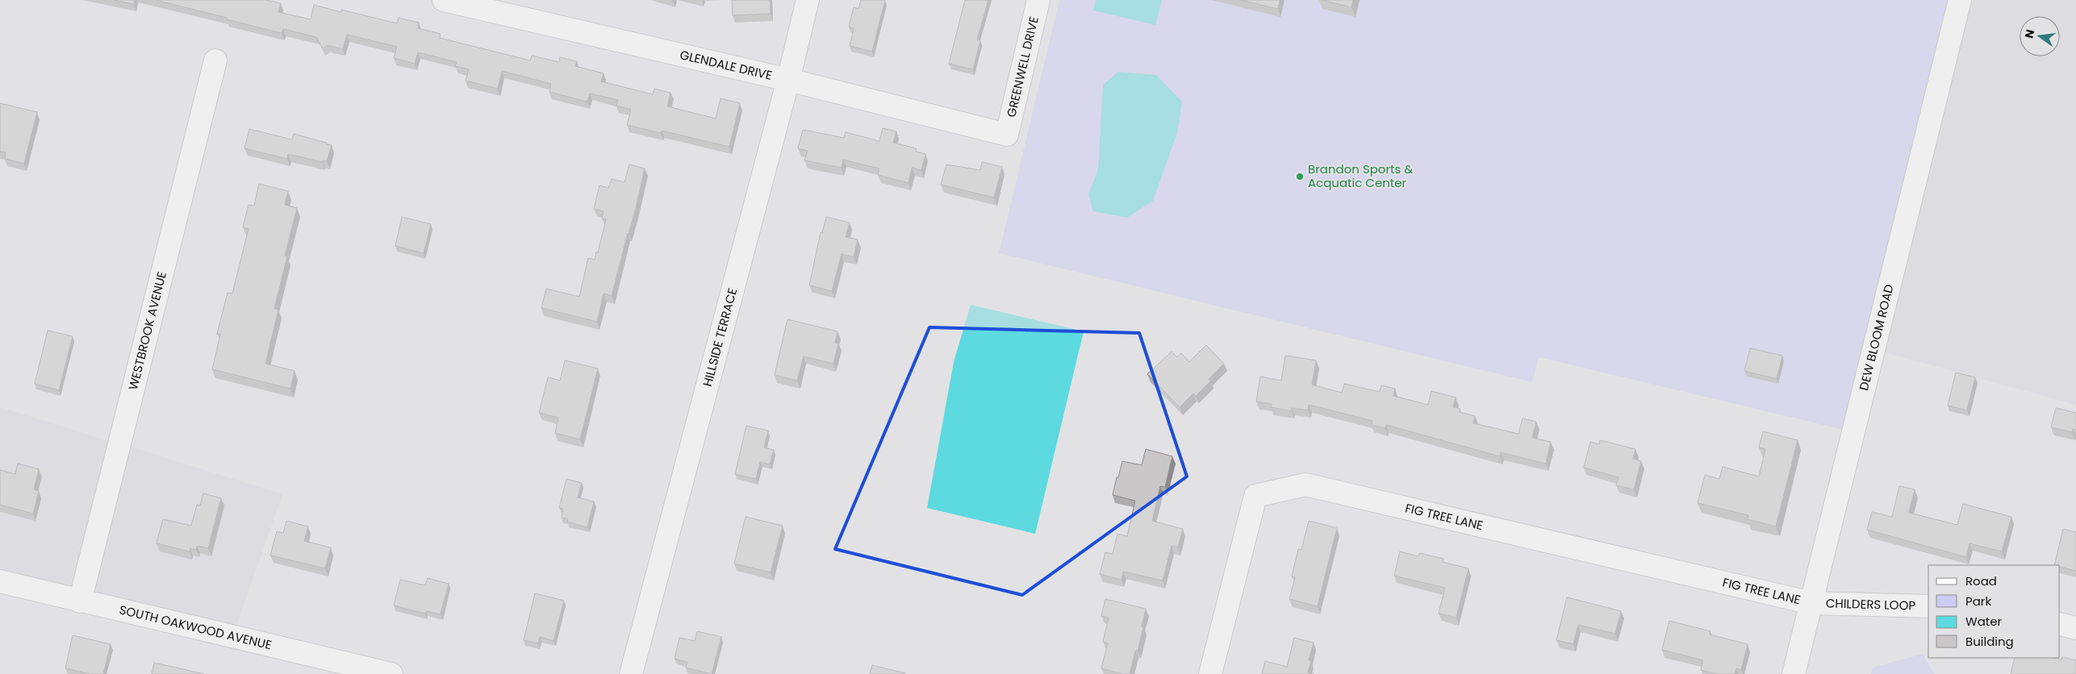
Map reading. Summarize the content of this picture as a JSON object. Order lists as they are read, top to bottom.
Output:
{
  "streets": {
    "street": [
      "GLENDALE DRIVE",
      "GREENWELL DRIVE",
      "WESTBROOK AVENUE",
      "HILLSIDE TERRACE",
      "DEW BLOOM ROAD",
      "FIG TREE LANE",
      "CHILDERS LOOP",
      "SOUTH OAKWOOD AVENUE"
    ]
  },
  "crossings": [
    ["GLENDALE DRIVE", "GREENWELL DRIVE"],
    ["GLENDALE DRIVE", "HILLSIDE TERRACE"],
    ["WESTBROOK AVENUE", "SOUTH OAKWOOD AVENUE"],
    ["DEW BLOOM ROAD", "FIG TREE LANE"],
    ["DEW BLOOM ROAD", "CHILDERS LOOP"],
    ["FIG TREE LANE", "CHILDERS LOOP"]
  ],
  "places": ["Brandon Sports & Acquatic Center"],
  "legend": [
    "Road",
    "Park",
    "Water",
    "Building"
  ],
  "north": "left"
}
